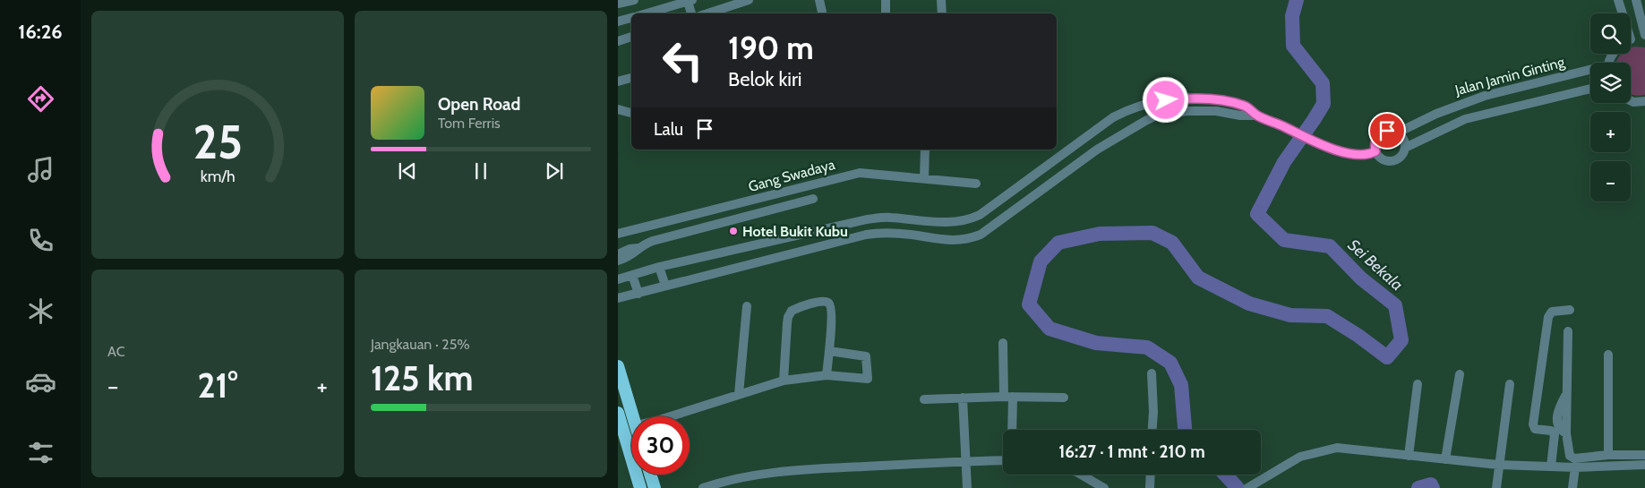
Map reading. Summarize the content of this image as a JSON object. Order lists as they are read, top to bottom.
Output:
{
  "streets": {
    "street": ["Jalan Jamin Ginting", "Gang Swadaya"]
  },
  "water": ["Sei Bekala"],
  "places": ["Hotel Bukit Kubu"],
  "page": {
    "tabs": "16:26",
    "map_buttons": ["+", "−"],
    "turn": ["190 m", "Belok kiri"],
    "song": ["Open Road", "Tom Ferris"],
    "then": "Lalu",
    "tile": [
      "AC",
      ["Jangkauan · 25%", "125 km"]
    ],
    "heat": ["−", "21°", "+"],
    "limit": "30",
    "trip": "16:27 · 1 mnt · 210 m",
    "gauge": ["25", "km/h"]
  }
}
